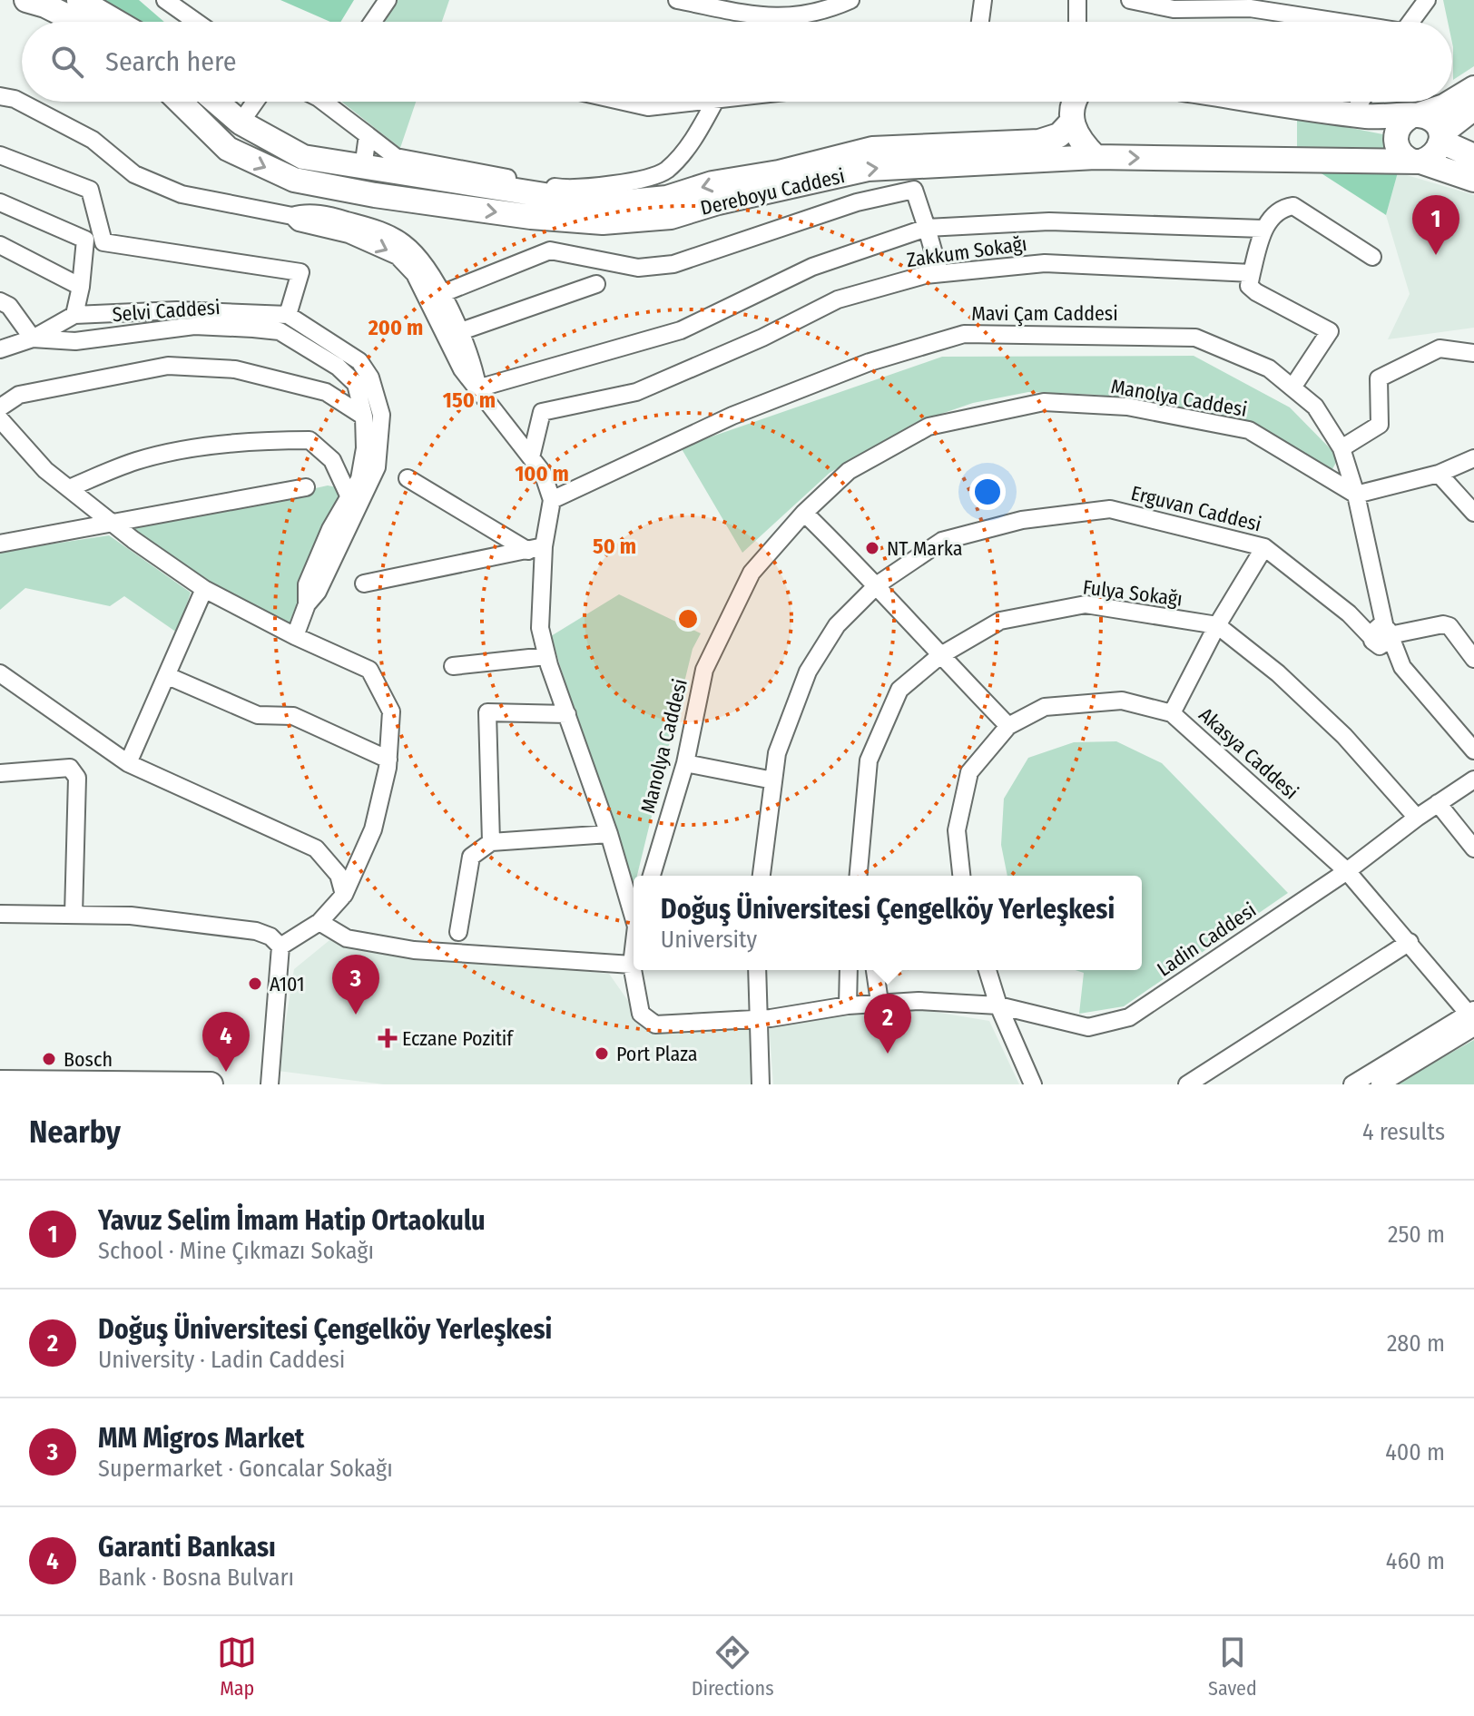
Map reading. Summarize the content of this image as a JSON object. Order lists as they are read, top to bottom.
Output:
{
  "streets": {
    "main road": ["Dereboyu Caddesi"],
    "street": [
      "Zakkum Sokağı",
      "Selvi Caddesi",
      "Mavi Çam Caddesi",
      "Manolya Caddesi",
      "Erguvan Caddesi",
      "Fulya Sokağı",
      "Akasya Caddesi",
      "Ladin Caddesi"
    ]
  },
  "crossings": [
    ["Mavi Çam Caddesi", "Manolya Caddesi"],
    ["Mavi Çam Caddesi", "Erguvan Caddesi"],
    ["Fulya Sokağı", "Ladin Caddesi"],
    ["Akasya Caddesi", "Ladin Caddesi"]
  ],
  "places": {
    "other": [
      "NT Marka",
      "A101",
      "Port Plaza",
      "Bosch"
    ],
    "health": ["Eczane Pozitif"]
  },
  "page": {
    "search": "Search here",
    "pins": [
      "1",
      "3",
      "2",
      "4"
    ],
    "popup": ["Doğuş Üniversitesi Çengelköy Yerleşkesi", "University"],
    "heading": ["Nearby", "4 results"],
    "list": [
      {
        "mark": "1",
        "name": "Yavuz Selim İmam Hatip Ortaokulu",
        "note": "School · Mine Çıkmazı Sokağı",
        "value": "250 m"
      },
      {
        "mark": "2",
        "name": "Doğuş Üniversitesi Çengelköy Yerleşkesi",
        "note": "University · Ladin Caddesi",
        "value": "280 m"
      },
      {
        "mark": "3",
        "name": "MM Migros Market",
        "note": "Supermarket · Goncalar Sokağı",
        "value": "400 m"
      },
      {
        "mark": "4",
        "name": "Garanti Bankası",
        "note": "Bank · Bosna Bulvarı",
        "value": "460 m"
      }
    ],
    "nav": ["Map", "Directions", "Saved"]
  },
  "rings": [
    "200 m",
    "150 m",
    "100 m",
    "50 m"
  ]
}
